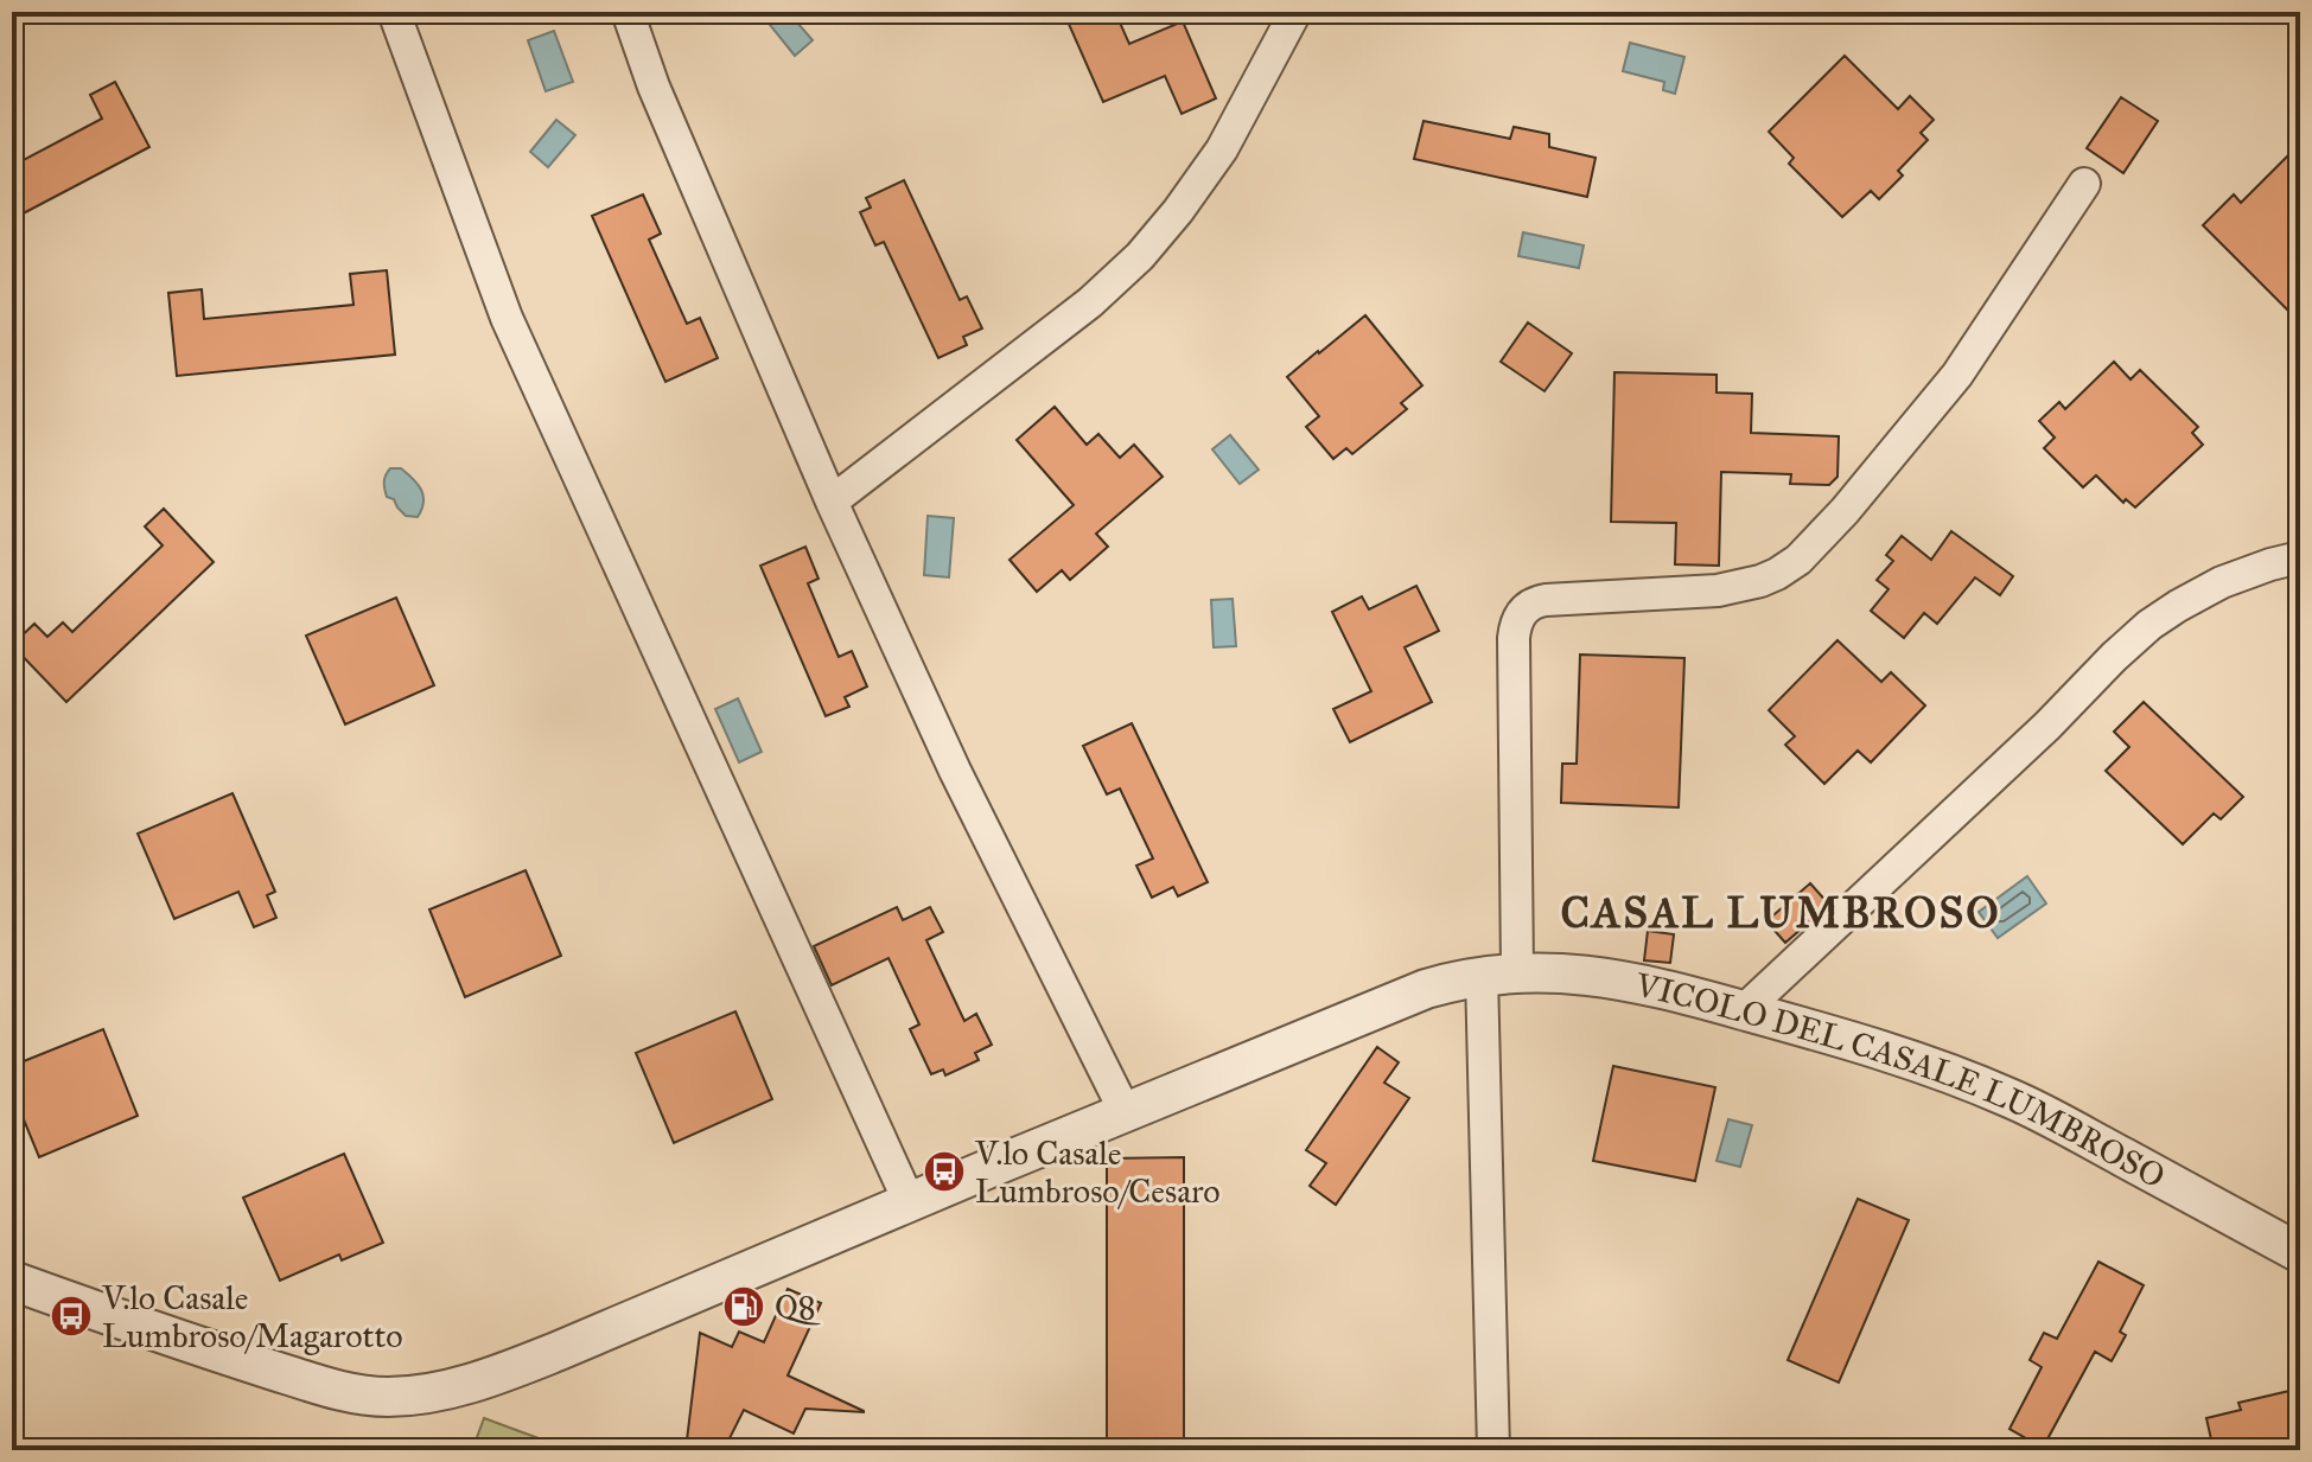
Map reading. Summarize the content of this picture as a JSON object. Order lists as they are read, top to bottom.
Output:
{
  "streets": {
    "street": ["VICOLO DEL CASALE LUMBROSO"]
  },
  "districts": ["CASAL LUMBROSO"],
  "places": {
    "bus stop": ["V.lo Casale Lumbroso/Cesaro", "V.lo Casale Lumbroso/Magarotto"],
    "fuel station": ["Q8"]
  }
}
